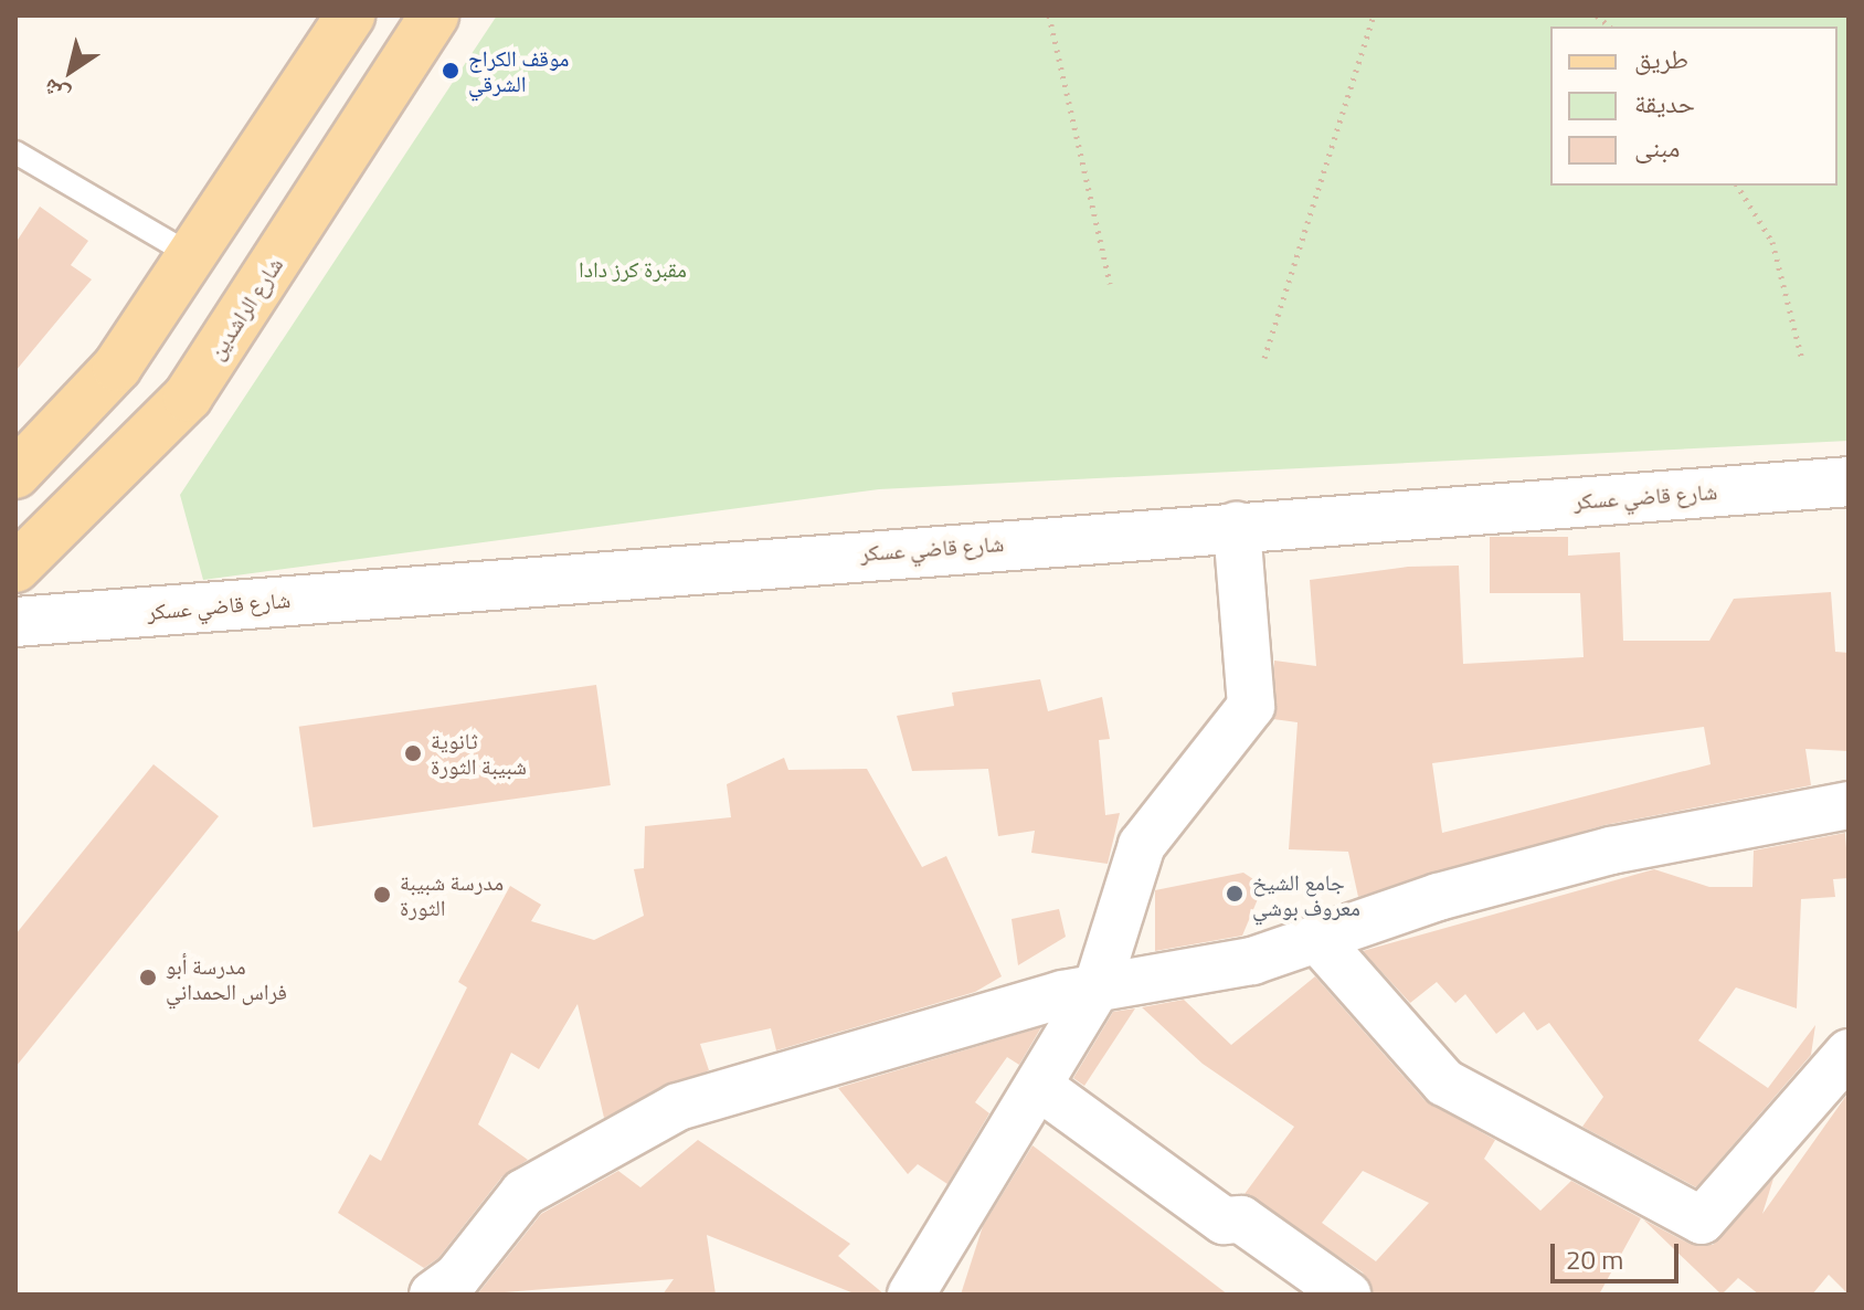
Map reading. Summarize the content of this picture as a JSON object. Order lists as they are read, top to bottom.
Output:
{
  "streets": {
    "main road": ["شارع الراشدين", "شارع قاضي عسكر"]
  },
  "parks": ["مقبرة كرز دادا"],
  "places": [
    "موقف الكراج الشرقي",
    "ثانوية شبيبة الثورة",
    "جامع الشيخ معروف بوشي",
    "مدرسة شبيبة الثورة",
    "مدرسة أبو فراس الحمداني"
  ],
  "legend": ["طريق", "حديقة", "مبنى"],
  "scale_bar": "20 m",
  "north": "bottom left"
}
